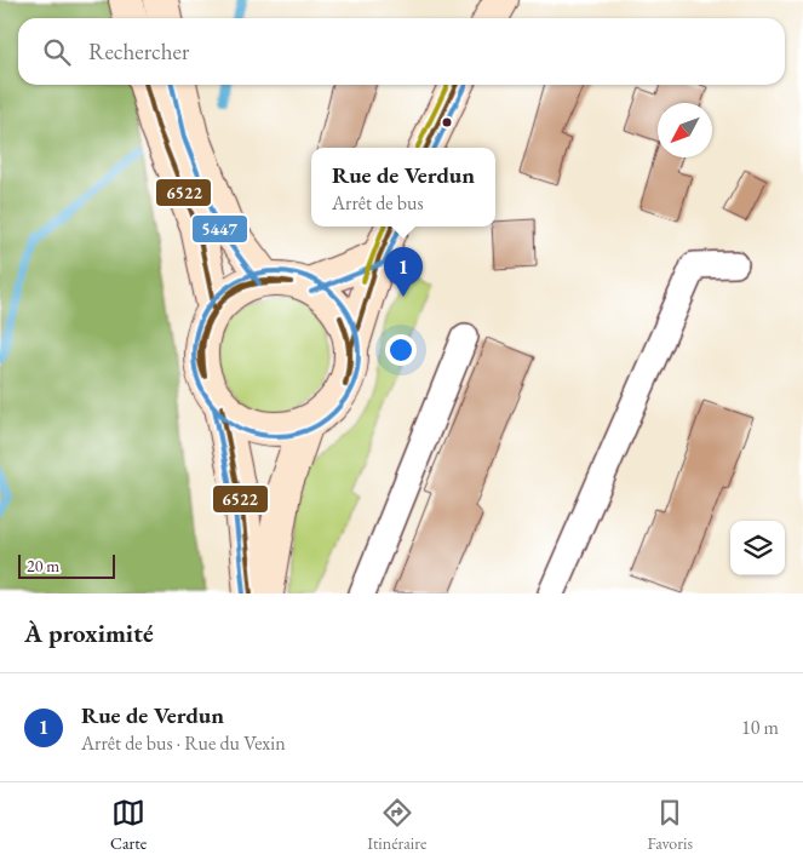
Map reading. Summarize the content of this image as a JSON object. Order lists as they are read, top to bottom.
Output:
{
  "lines": ["transit line 6522", "transit line 5447"],
  "scale_bar": "20 m",
  "north": "bottom left",
  "page": {
    "search": "Rechercher",
    "popup": ["Rue de Verdun", "Arrêt de bus"],
    "pins": "1",
    "scale": "20 m",
    "heading": "À proximité",
    "list": [
      {
        "mark": "1",
        "name": "Rue de Verdun",
        "note": "Arrêt de bus · Rue du Vexin",
        "value": "10 m"
      }
    ],
    "nav": ["Carte", "Itinéraire", "Favoris"]
  }
}
